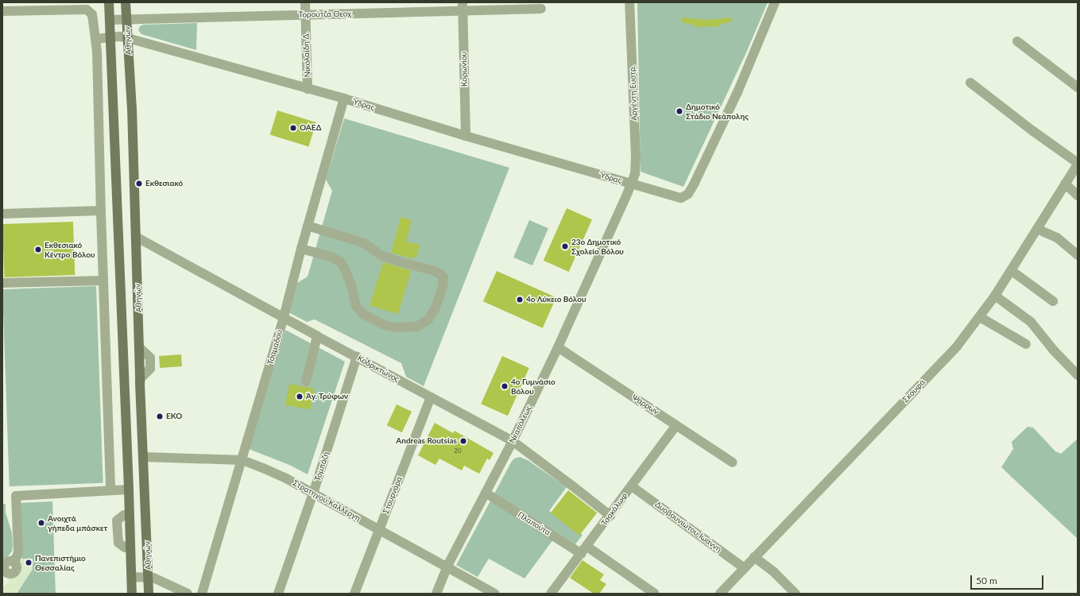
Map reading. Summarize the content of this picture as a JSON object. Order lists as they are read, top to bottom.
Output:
{
  "streets": {
    "main road": ["Αθηνών"],
    "street": [
      "Τορούτζα Θεοχ.",
      "Νικολαΐδη Δ.",
      "Κορωνίου",
      "Αργέντη Ευστρ.",
      "Ύδρας",
      "Τσαμαδού",
      "Κοδρικτώνος",
      "Σκουφά",
      "Ψαρρών",
      "Νεαπόλεως",
      "Τομπάζη",
      "Στουρνάρα",
      "Στρατηγού Καλλέργη",
      "Τσακάλωφ",
      "Πλαπούτα",
      "Δυοβουνιώτου Ιωάννη"
    ]
  },
  "crossings": [
    ["Τορούτζα Θεοχ.", "Αθηνών"],
    ["Τορούτζα Θεοχ.", "Νικολαΐδη Δ."],
    ["Τορούτζα Θεοχ.", "Κορωνίου"],
    ["Αθηνών", "Ύδρας"],
    ["Αθηνών", "Κοδρικτώνος"],
    ["Αθηνών", "Στρατηγού Καλλέργη"],
    ["Νικολαΐδη Δ.", "Ύδρας"],
    ["Κορωνίου", "Ύδρας"],
    ["Αργέντη Ευστρ.", "Ύδρας"],
    ["Αργέντη Ευστρ.", "Νεαπόλεως"],
    ["Ύδρας", "Τσαμαδού"],
    ["Ύδρας", "Νεαπόλεως"],
    ["Τσαμαδού", "Κοδρικτώνος"],
    ["Τσαμαδού", "Στρατηγού Καλλέργη"],
    ["Κοδρικτώνος", "Νεαπόλεως"],
    ["Κοδρικτώνος", "Τομπάζη"],
    ["Κοδρικτώνος", "Στουρνάρα"],
    ["Κοδρικτώνος", "Τσακάλωφ"],
    ["Σκουφά", "Δυοβουνιώτου Ιωάννη"],
    ["Ψαρρών", "Νεαπόλεως"],
    ["Ψαρρών", "Τσακάλωφ"],
    ["Νεαπόλεως", "Στρατηγού Καλλέργη"],
    ["Νεαπόλεως", "Πλαπούτα"],
    ["Τομπάζη", "Στρατηγού Καλλέργη"],
    ["Στουρνάρα", "Στρατηγού Καλλέργη"],
    ["Τσακάλωφ", "Πλαπούτα"],
    ["Τσακάλωφ", "Δυοβουνιώτου Ιωάννη"]
  ],
  "places": [
    "Δημοτικό Στάδιο Νεάπολης",
    "ΟΑΕΔ",
    "Εκθεσιακό",
    "23ο Δημοτικό Σχολείο Βόλου",
    "Εκθεσιακό Κέντρο Βόλου",
    "4ο Λύκειο Βόλου",
    "4ο Γυμνάσιο Βόλου",
    "Άγ. Τρύφων",
    "EKO",
    "Andreas Routsias",
    "Ανοιχτά γήπεδα μπάσκετ",
    "Πανεπιστήμιο Θεσσαλίας"
  ],
  "house_numbers": ["20"],
  "scale_bar": "50 m"
}
